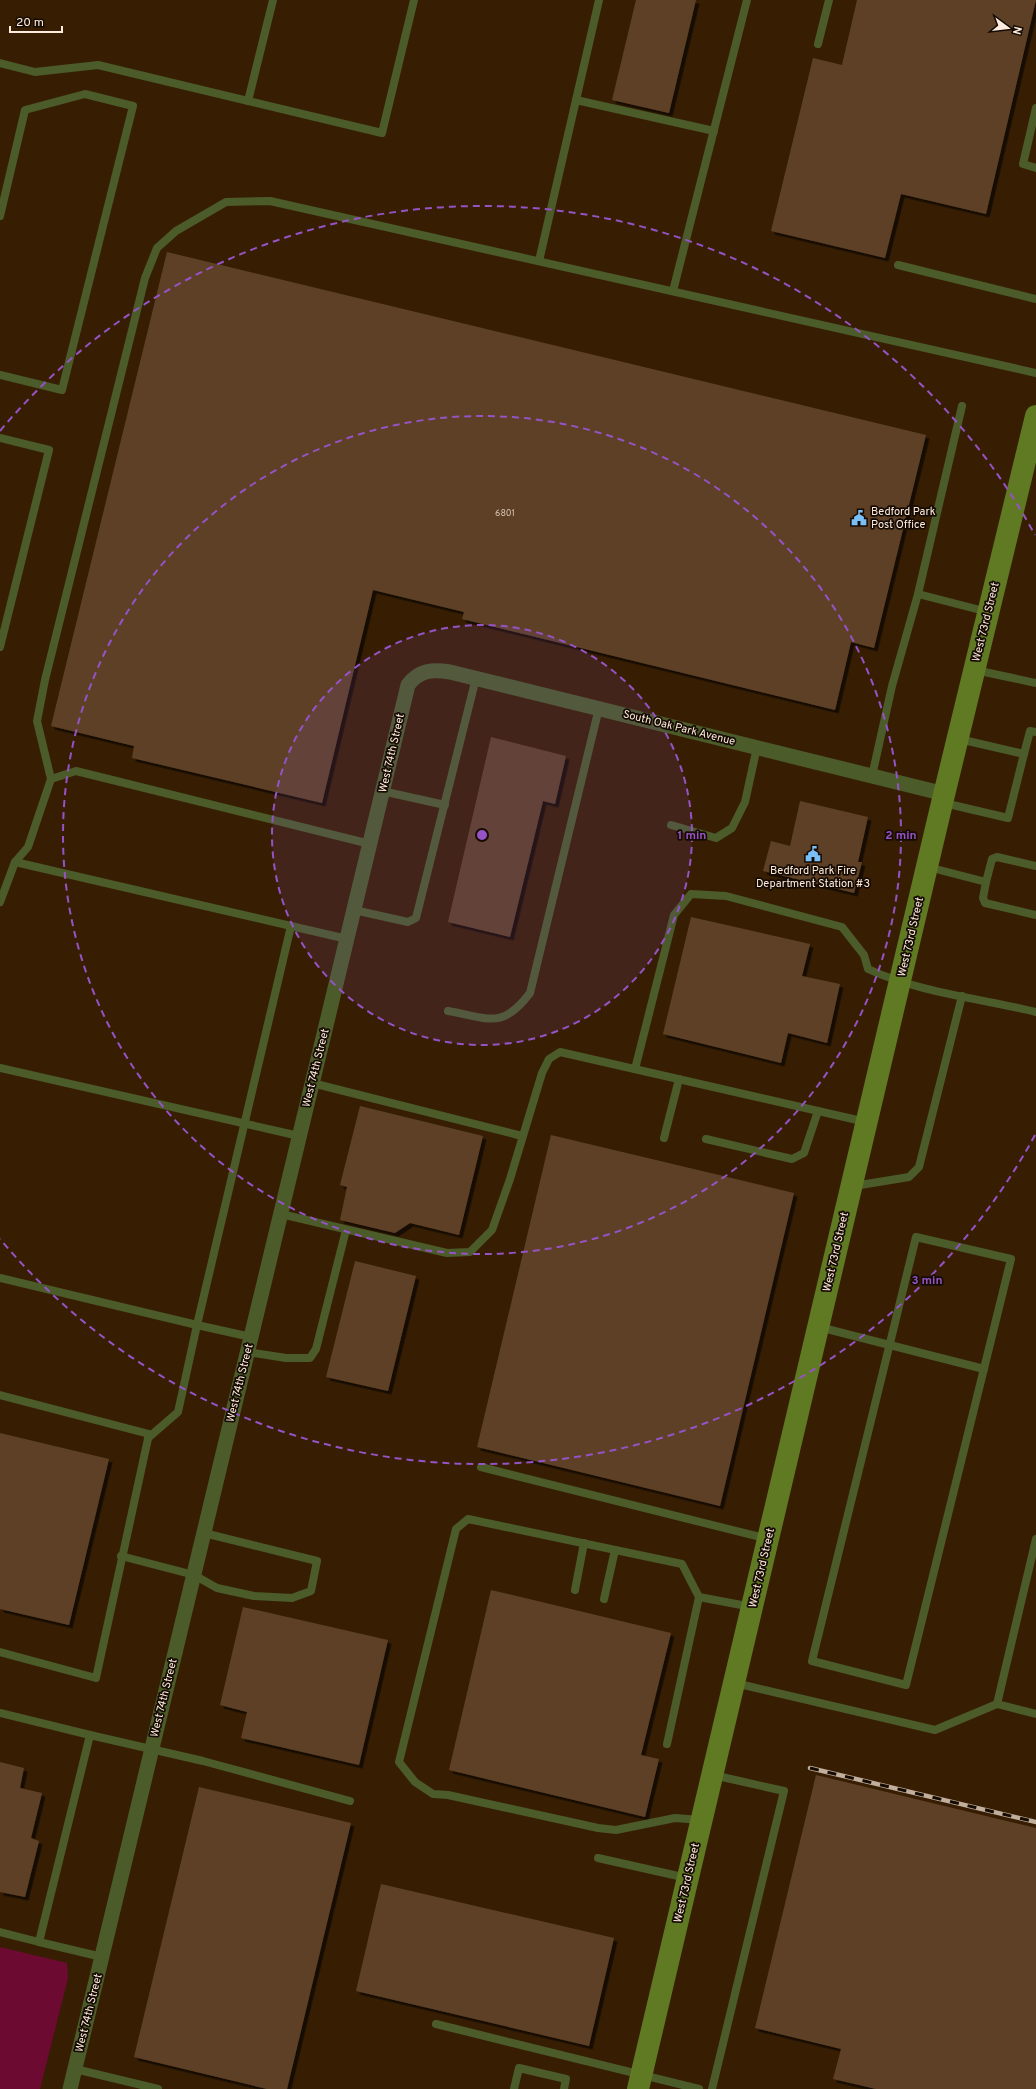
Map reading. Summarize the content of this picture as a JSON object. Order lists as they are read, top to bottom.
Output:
{
  "streets": {
    "street": ["West 73rd Street", "South Oak Park Avenue", "West 74th Street"]
  },
  "crossings": [
    ["West 73rd Street", "South Oak Park Avenue"],
    ["South Oak Park Avenue", "West 74th Street"]
  ],
  "places": {
    "public building": ["Bedford Park Post Office", "Bedford Park Fire Department Station #3"]
  },
  "house_numbers": ["6801"],
  "scale_bar": "20 m",
  "north": "right",
  "rings": ["1 min", "2 min", "3 min"]
}
